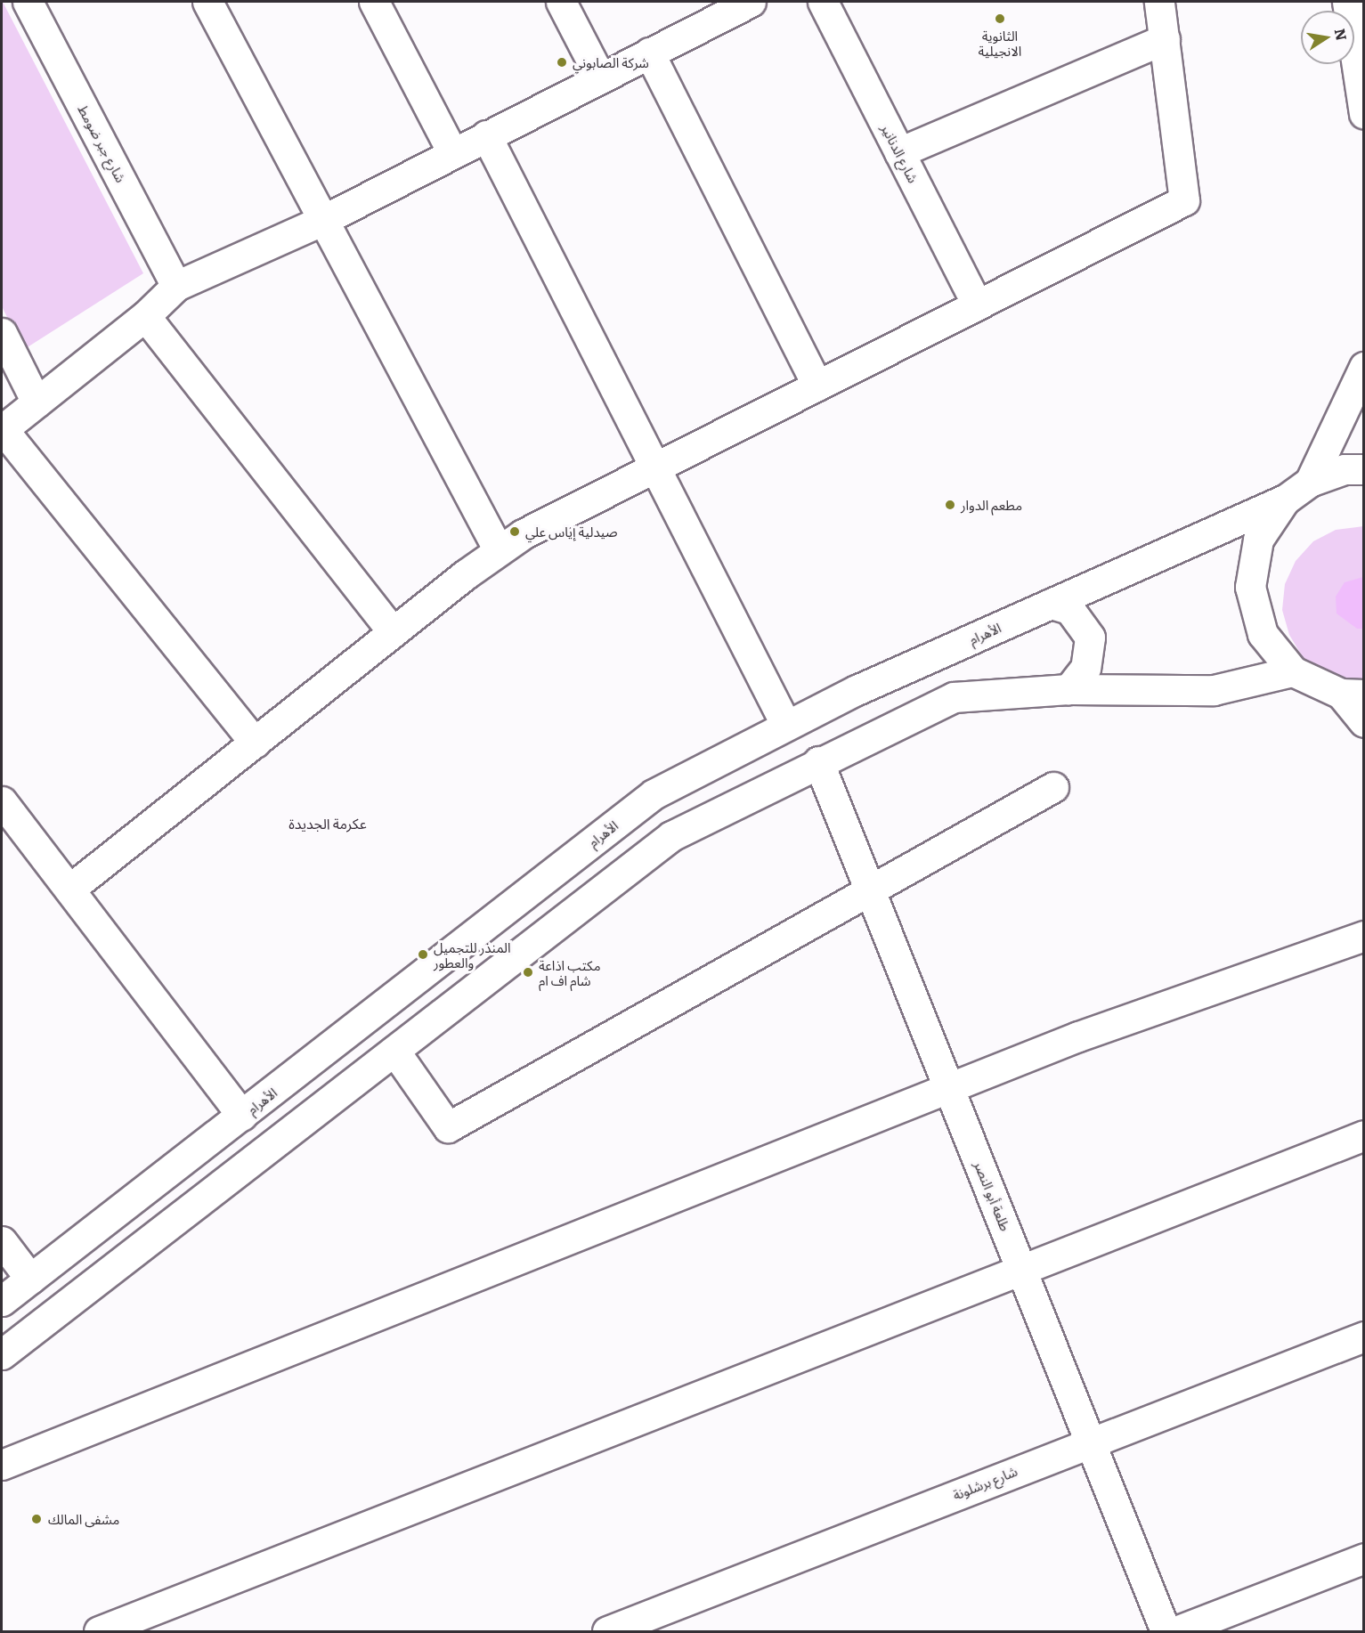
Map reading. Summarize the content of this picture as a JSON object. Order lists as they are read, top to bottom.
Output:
{
  "streets": {
    "main road": [
      "شارع جبر ضومط",
      "شارع الدنانير",
      "الأهرام",
      "طلعة أبو النصر",
      "شارع برشلونة"
    ]
  },
  "crossings": [
    ["طلعة أبو النصر", "شارع برشلونة"]
  ],
  "districts": ["عكرمة الجديدة"],
  "places": [
    "الثانوية الانجيلية",
    "شركة الصابوني",
    "مطعم الدوار",
    "صيدلية إياس علي",
    "المنذر للتجميل والعطور",
    "مكتب اذاعة شام اف ام",
    "مشفى المالك"
  ],
  "north": "right"
}
